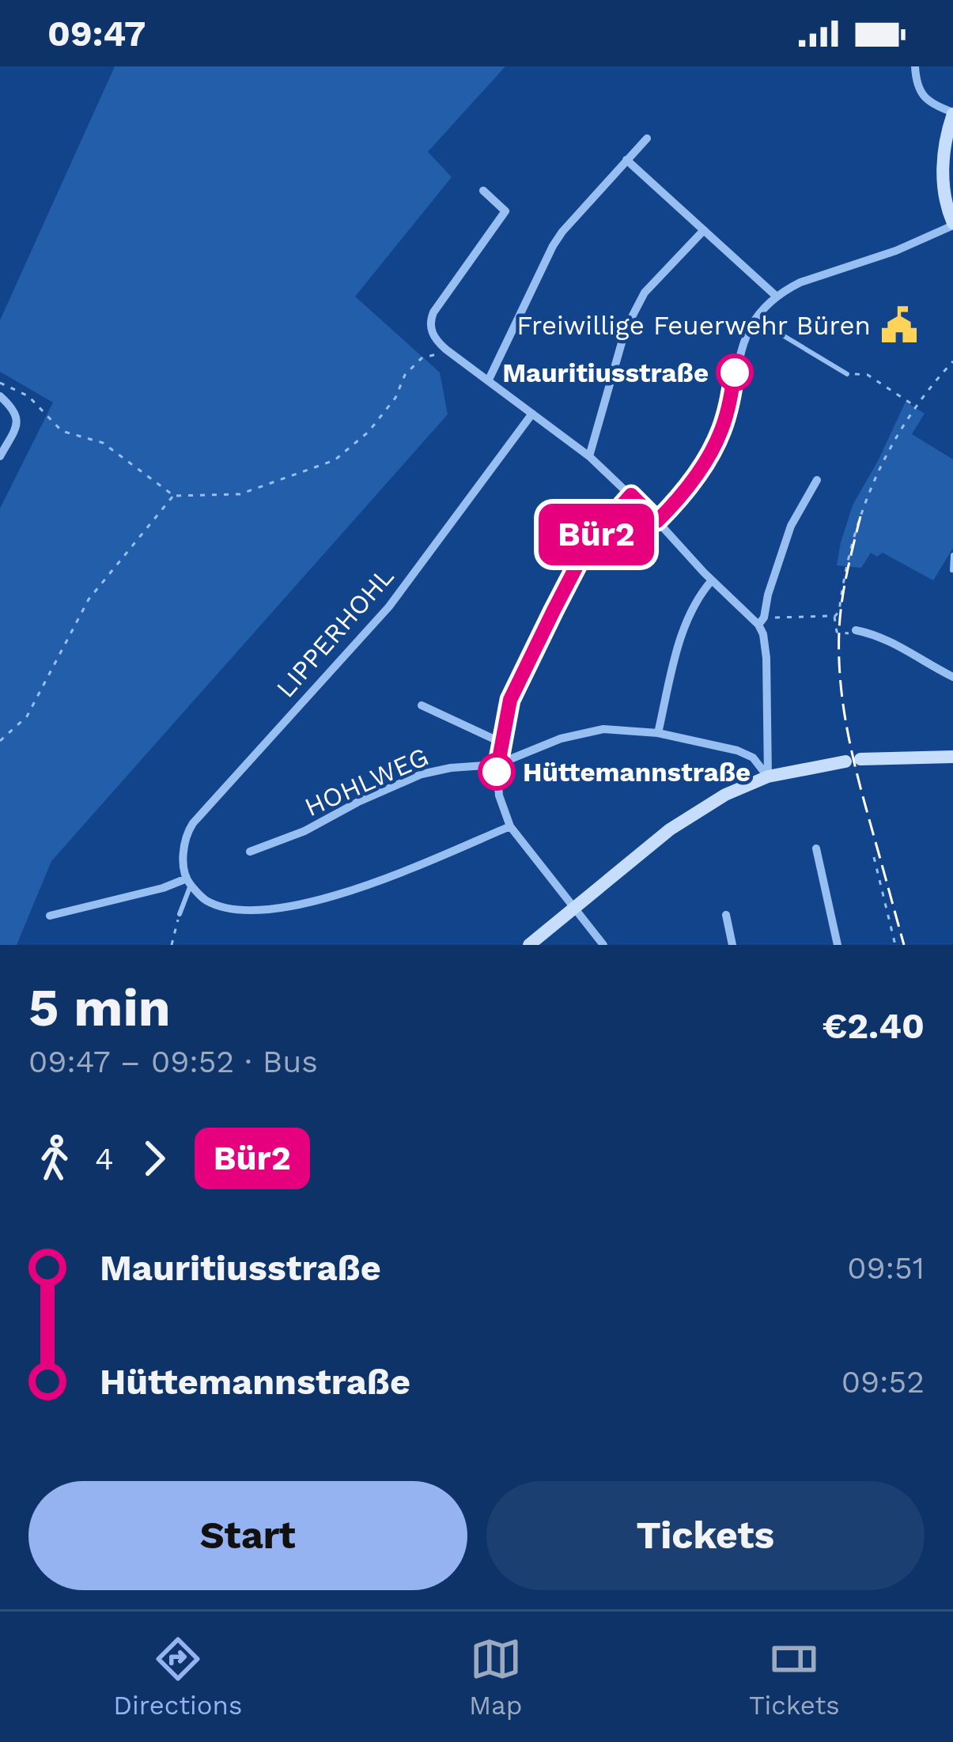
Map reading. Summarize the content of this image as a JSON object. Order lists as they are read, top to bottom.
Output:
{
  "streets": {
    "street": ["LIPPERHOHL", "HOHLWEG"]
  },
  "places": {
    "public building": ["Freiwillige Feuerwehr Büren"],
    "other": ["Mauritiusstraße", "Hüttemannstraße"]
  },
  "lines": ["bus line Bür2"],
  "page": {
    "status": "09:47",
    "on_map": "Bür2",
    "heading": ["5 min", "09:47 – 09:52 · Bus", "€2.40"],
    "legs": ["4", "Bür2"],
    "list": [
      {
        "name": "Mauritiusstraße",
        "value": "09:51"
      },
      {
        "name": "Hüttemannstraße",
        "value": "09:52"
      }
    ],
    "buttons": ["Start", "Tickets"],
    "tabs": ["Directions", "Map", "Tickets"]
  }
}
